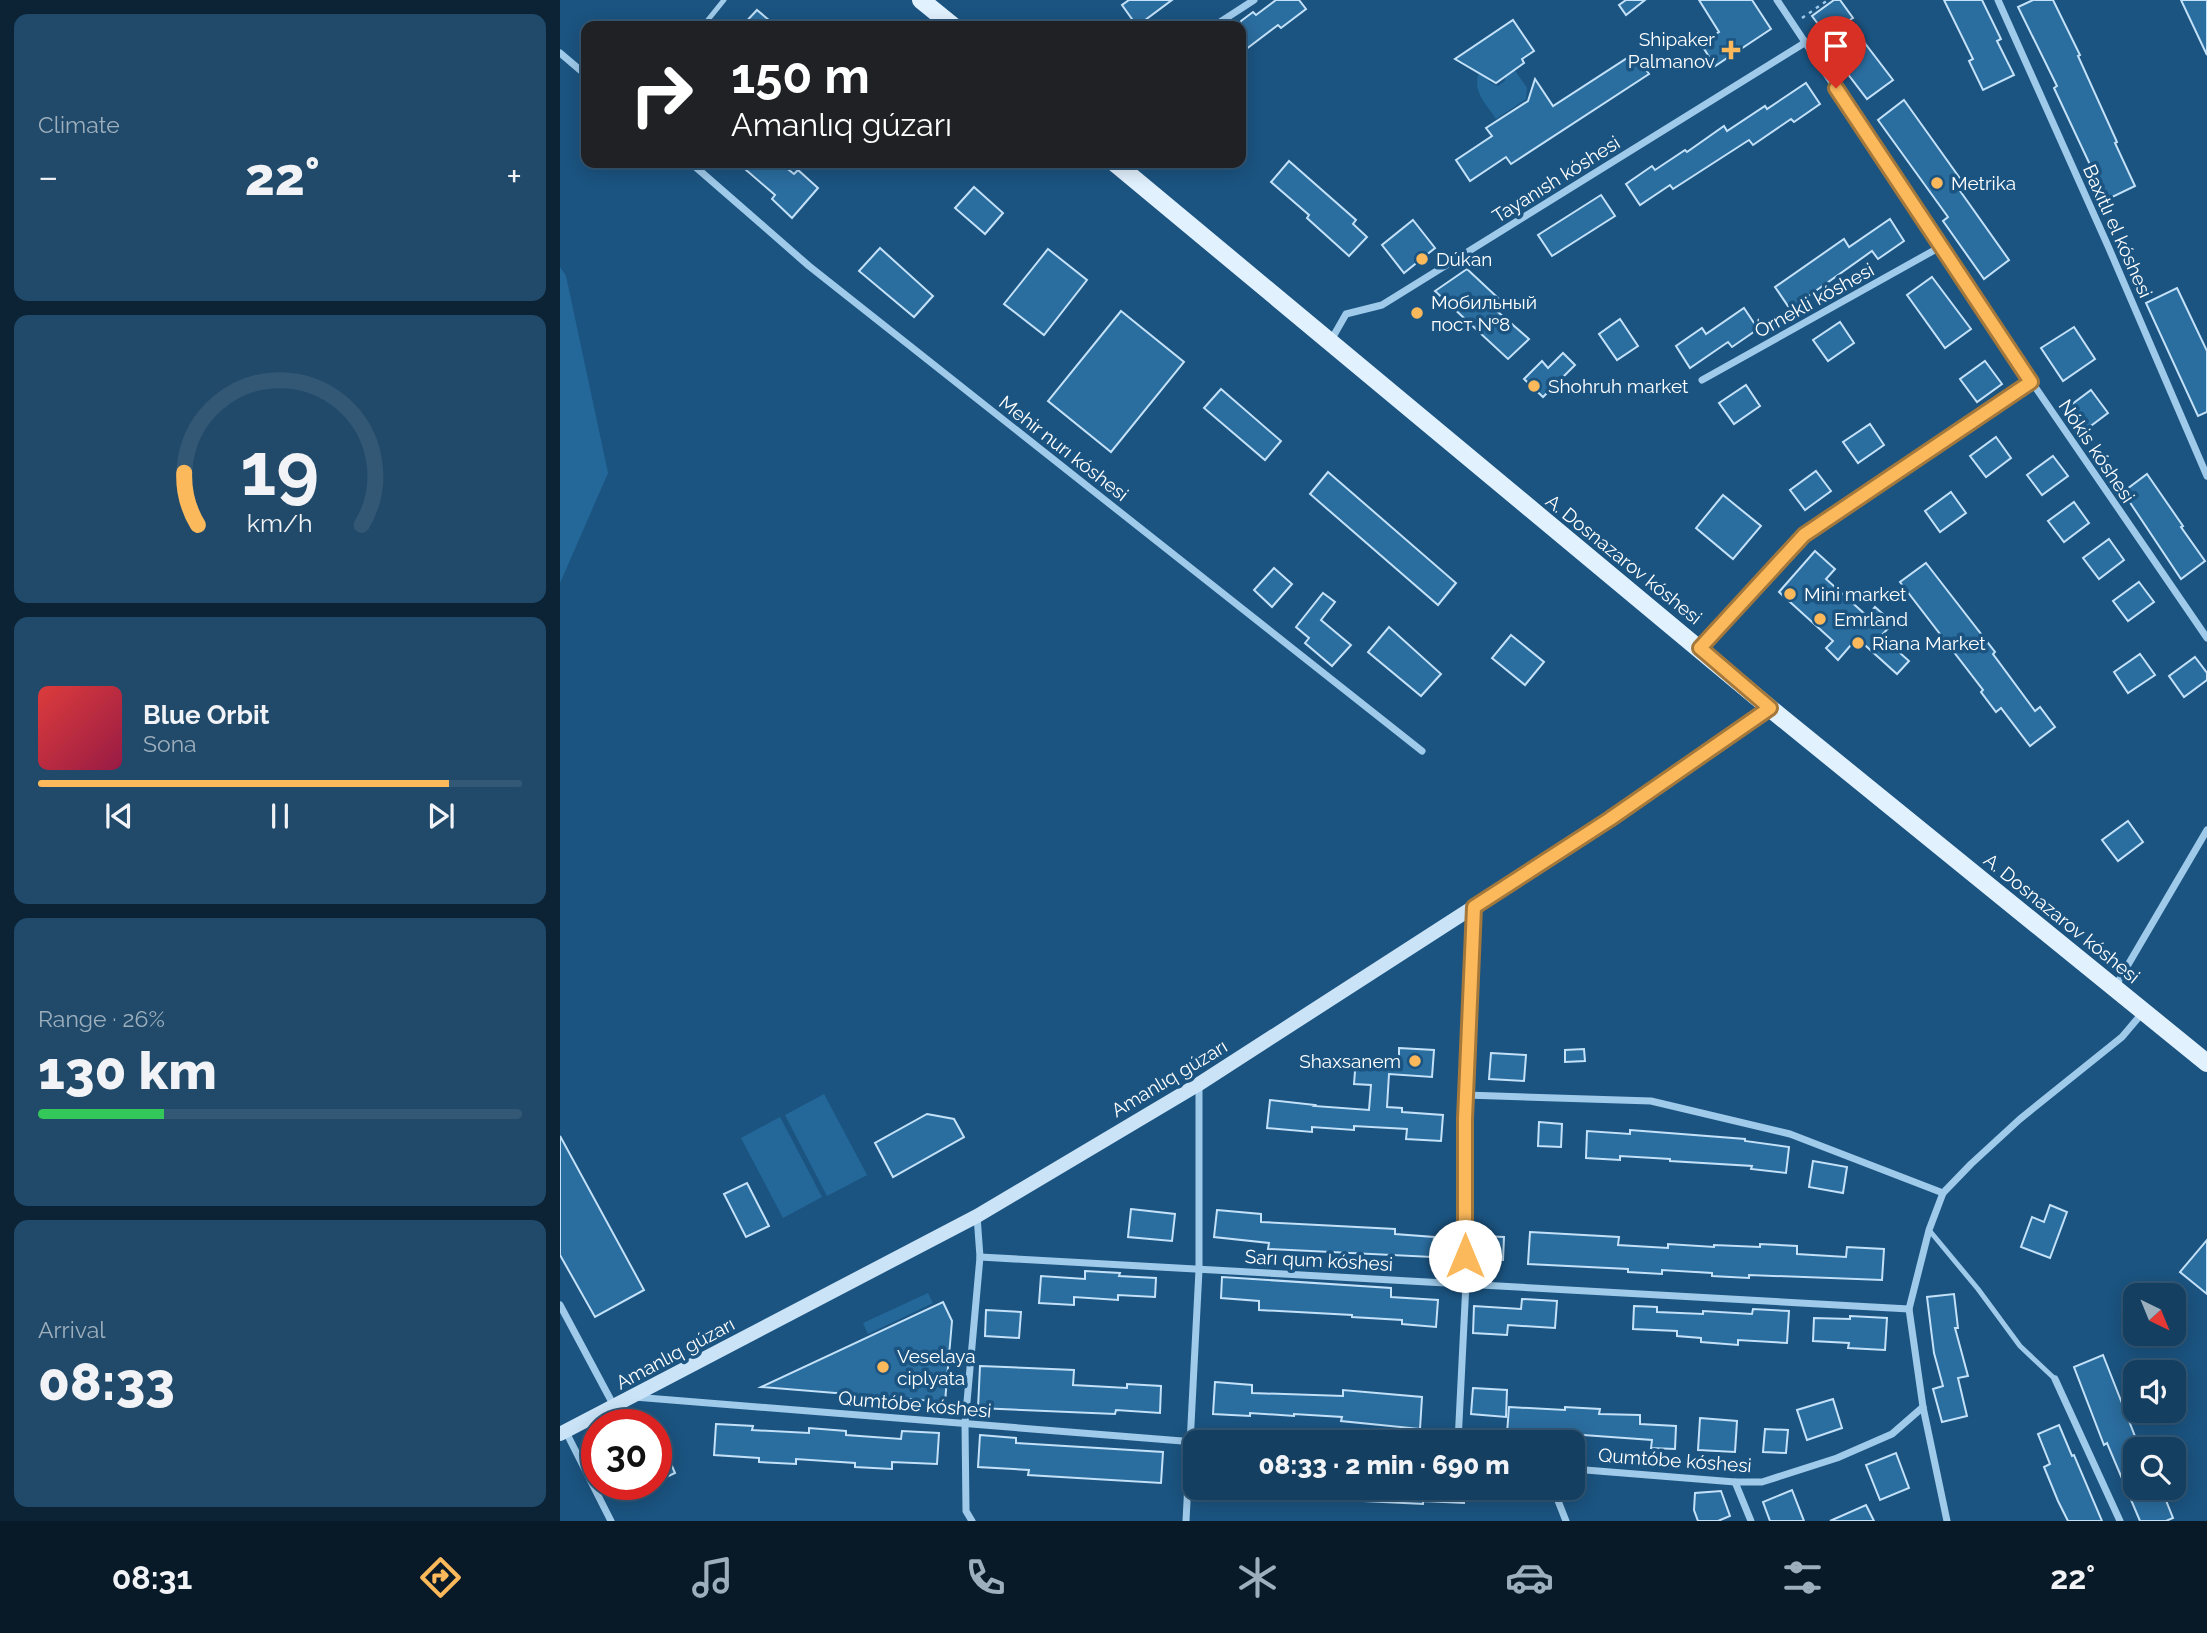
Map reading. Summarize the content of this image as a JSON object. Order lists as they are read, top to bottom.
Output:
{
  "streets": {
    "main road": ["A. Dosnazarov kóshesi"],
    "street": [
      "Tayanısh kóshesi",
      "Baxıtlı el kóshesi",
      "Órnekli kóshesi",
      "Mehir nurı kóshesi",
      "Nókis kóshesi",
      "Amanlıq gúzarı",
      "Sarı qum kóshesi",
      "Qumtóbe kóshesi"
    ]
  },
  "crossings": [
    ["Tayanısh kóshesi", "Nókis kóshesi"],
    ["Tayanısh kóshesi", "A. Dosnazarov kóshesi"],
    ["Órnekli kóshesi", "Nókis kóshesi"],
    ["A. Dosnazarov kóshesi", "Amanlıq gúzarı"],
    ["Amanlıq gúzarı", "Qumtóbe kóshesi"]
  ],
  "places": {
    "health": ["Shipaker Palmanov"],
    "other": [
      "Metrika",
      "Dúkan",
      "Мобильный пост №8",
      "Shohruh market",
      "Mini market",
      "Emrland",
      "Riana Market",
      "Shaxsanem",
      "Veselaya ciplyata"
    ]
  },
  "north": "bottom right",
  "page": {
    "tile": [
      "Climate",
      ["Range · 26%", "130 km"],
      ["Arrival", "08:33"]
    ],
    "turn": ["150 m", "Amanlıq gúzarı"],
    "heat": ["−", "22°", "+"],
    "song": ["Blue Orbit", "Sona"],
    "limit": "30",
    "trip": "08:33 · 2 min · 690 m",
    "tabs": ["08:31", "22°"],
    "gauge": ["19", "km/h"]
  }
}
